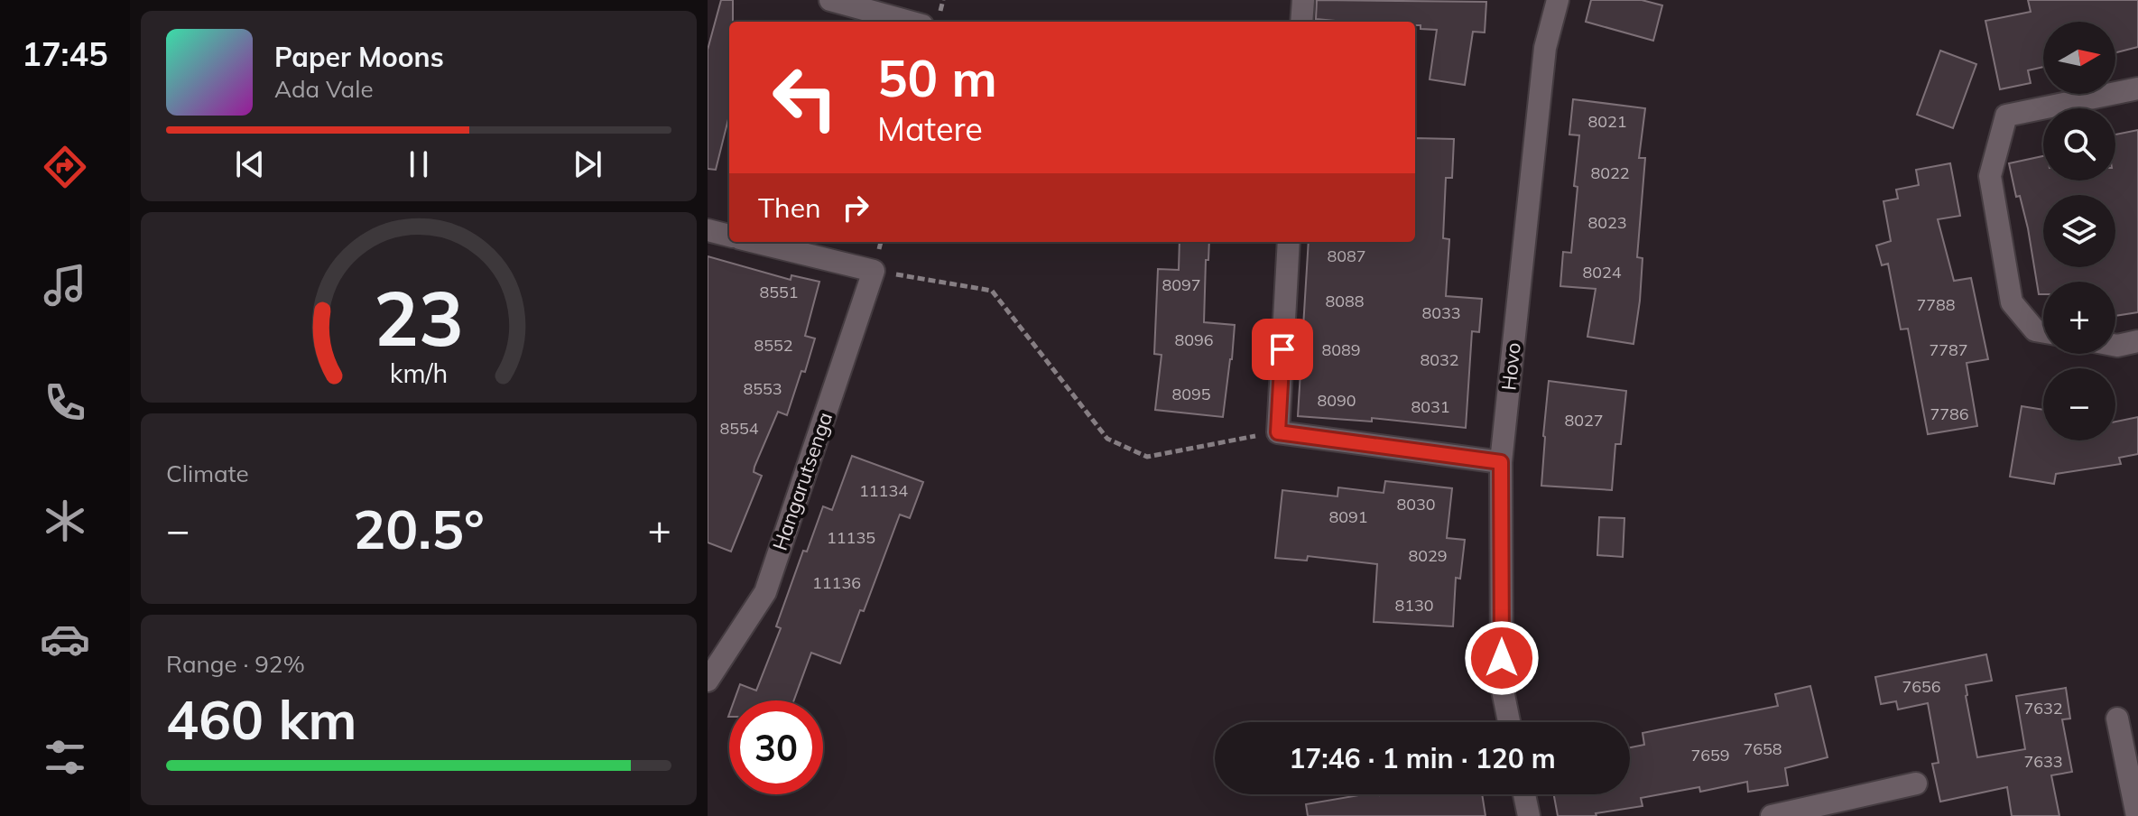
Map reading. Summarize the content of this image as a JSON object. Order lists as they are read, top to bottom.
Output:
{
  "streets": {
    "street": ["Hovo", "Hangarutsenga"]
  },
  "house_numbers": [
    "8021",
    "8022",
    "8023",
    "8087",
    "8024",
    "8097",
    "8551",
    "8088",
    "7788",
    "8033",
    "8096",
    "8552",
    "8089",
    "7787",
    "8032",
    "8553",
    "8095",
    "8090",
    "8031",
    "7786",
    "8027",
    "8554",
    "11134",
    "8030",
    "8091",
    "11135",
    "8029",
    "11136",
    "8130",
    "7656",
    "7632",
    "7658",
    "7659",
    "7633"
  ],
  "north": "right",
  "page": {
    "tabs": "17:45",
    "map_buttons": ["+", "−"],
    "turn": ["50 m", "Matere"],
    "song": ["Paper Moons", "Ada Vale"],
    "then": "Then",
    "tile": [
      "Climate",
      ["Range · 92%", "460 km"]
    ],
    "heat": ["−", "20.5°", "+"],
    "limit": "30",
    "trip": "17:46 · 1 min · 120 m",
    "gauge": ["23", "km/h"]
  }
}
